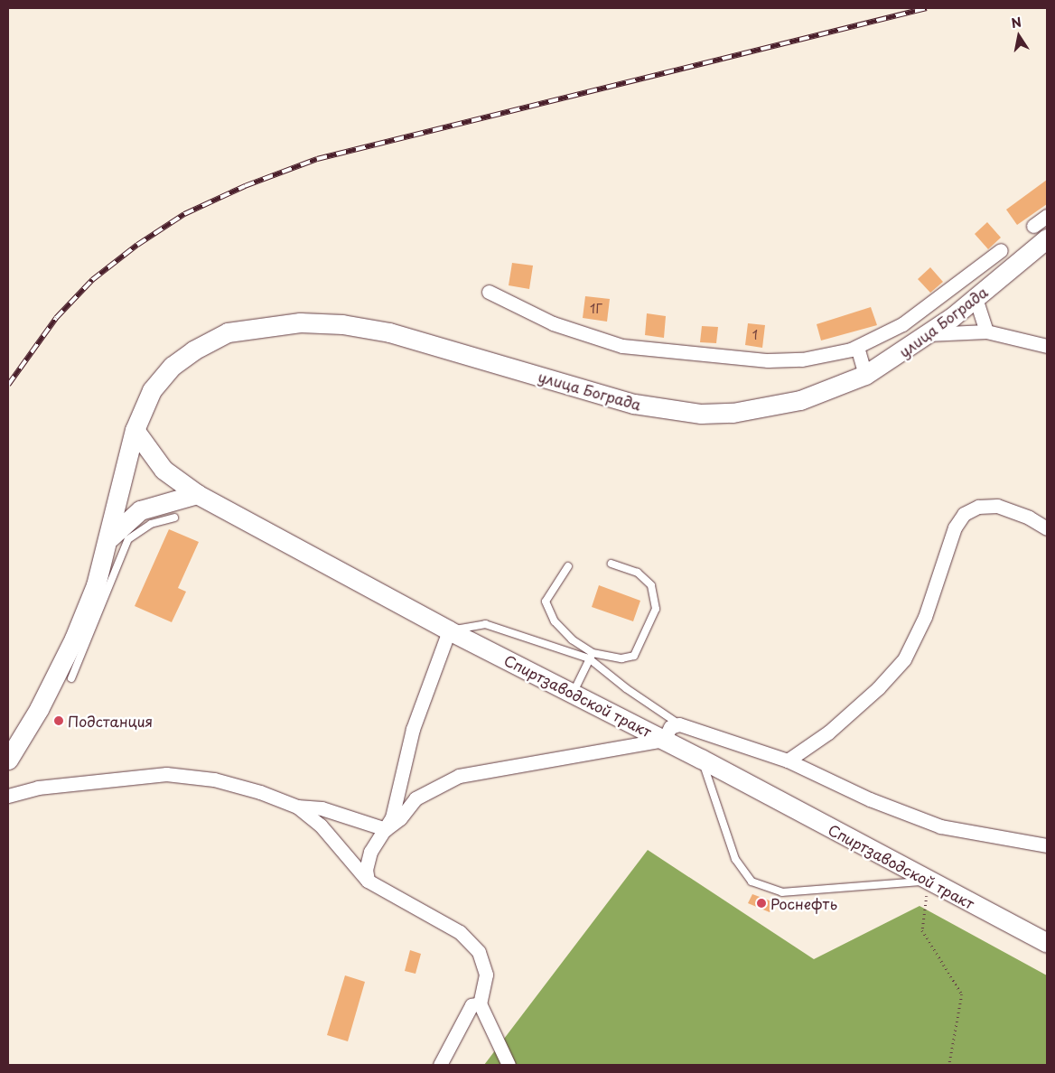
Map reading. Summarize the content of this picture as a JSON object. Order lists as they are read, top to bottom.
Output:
{
  "streets": {
    "main road": ["улица Бограда", "Спиртзаводской тракт"]
  },
  "crossings": [
    ["улица Бограда", "Спиртзаводской тракт"]
  ],
  "places": ["Подстанция", "Роснефть"],
  "house_numbers": ["1Г", "1"],
  "north": "top"
}
